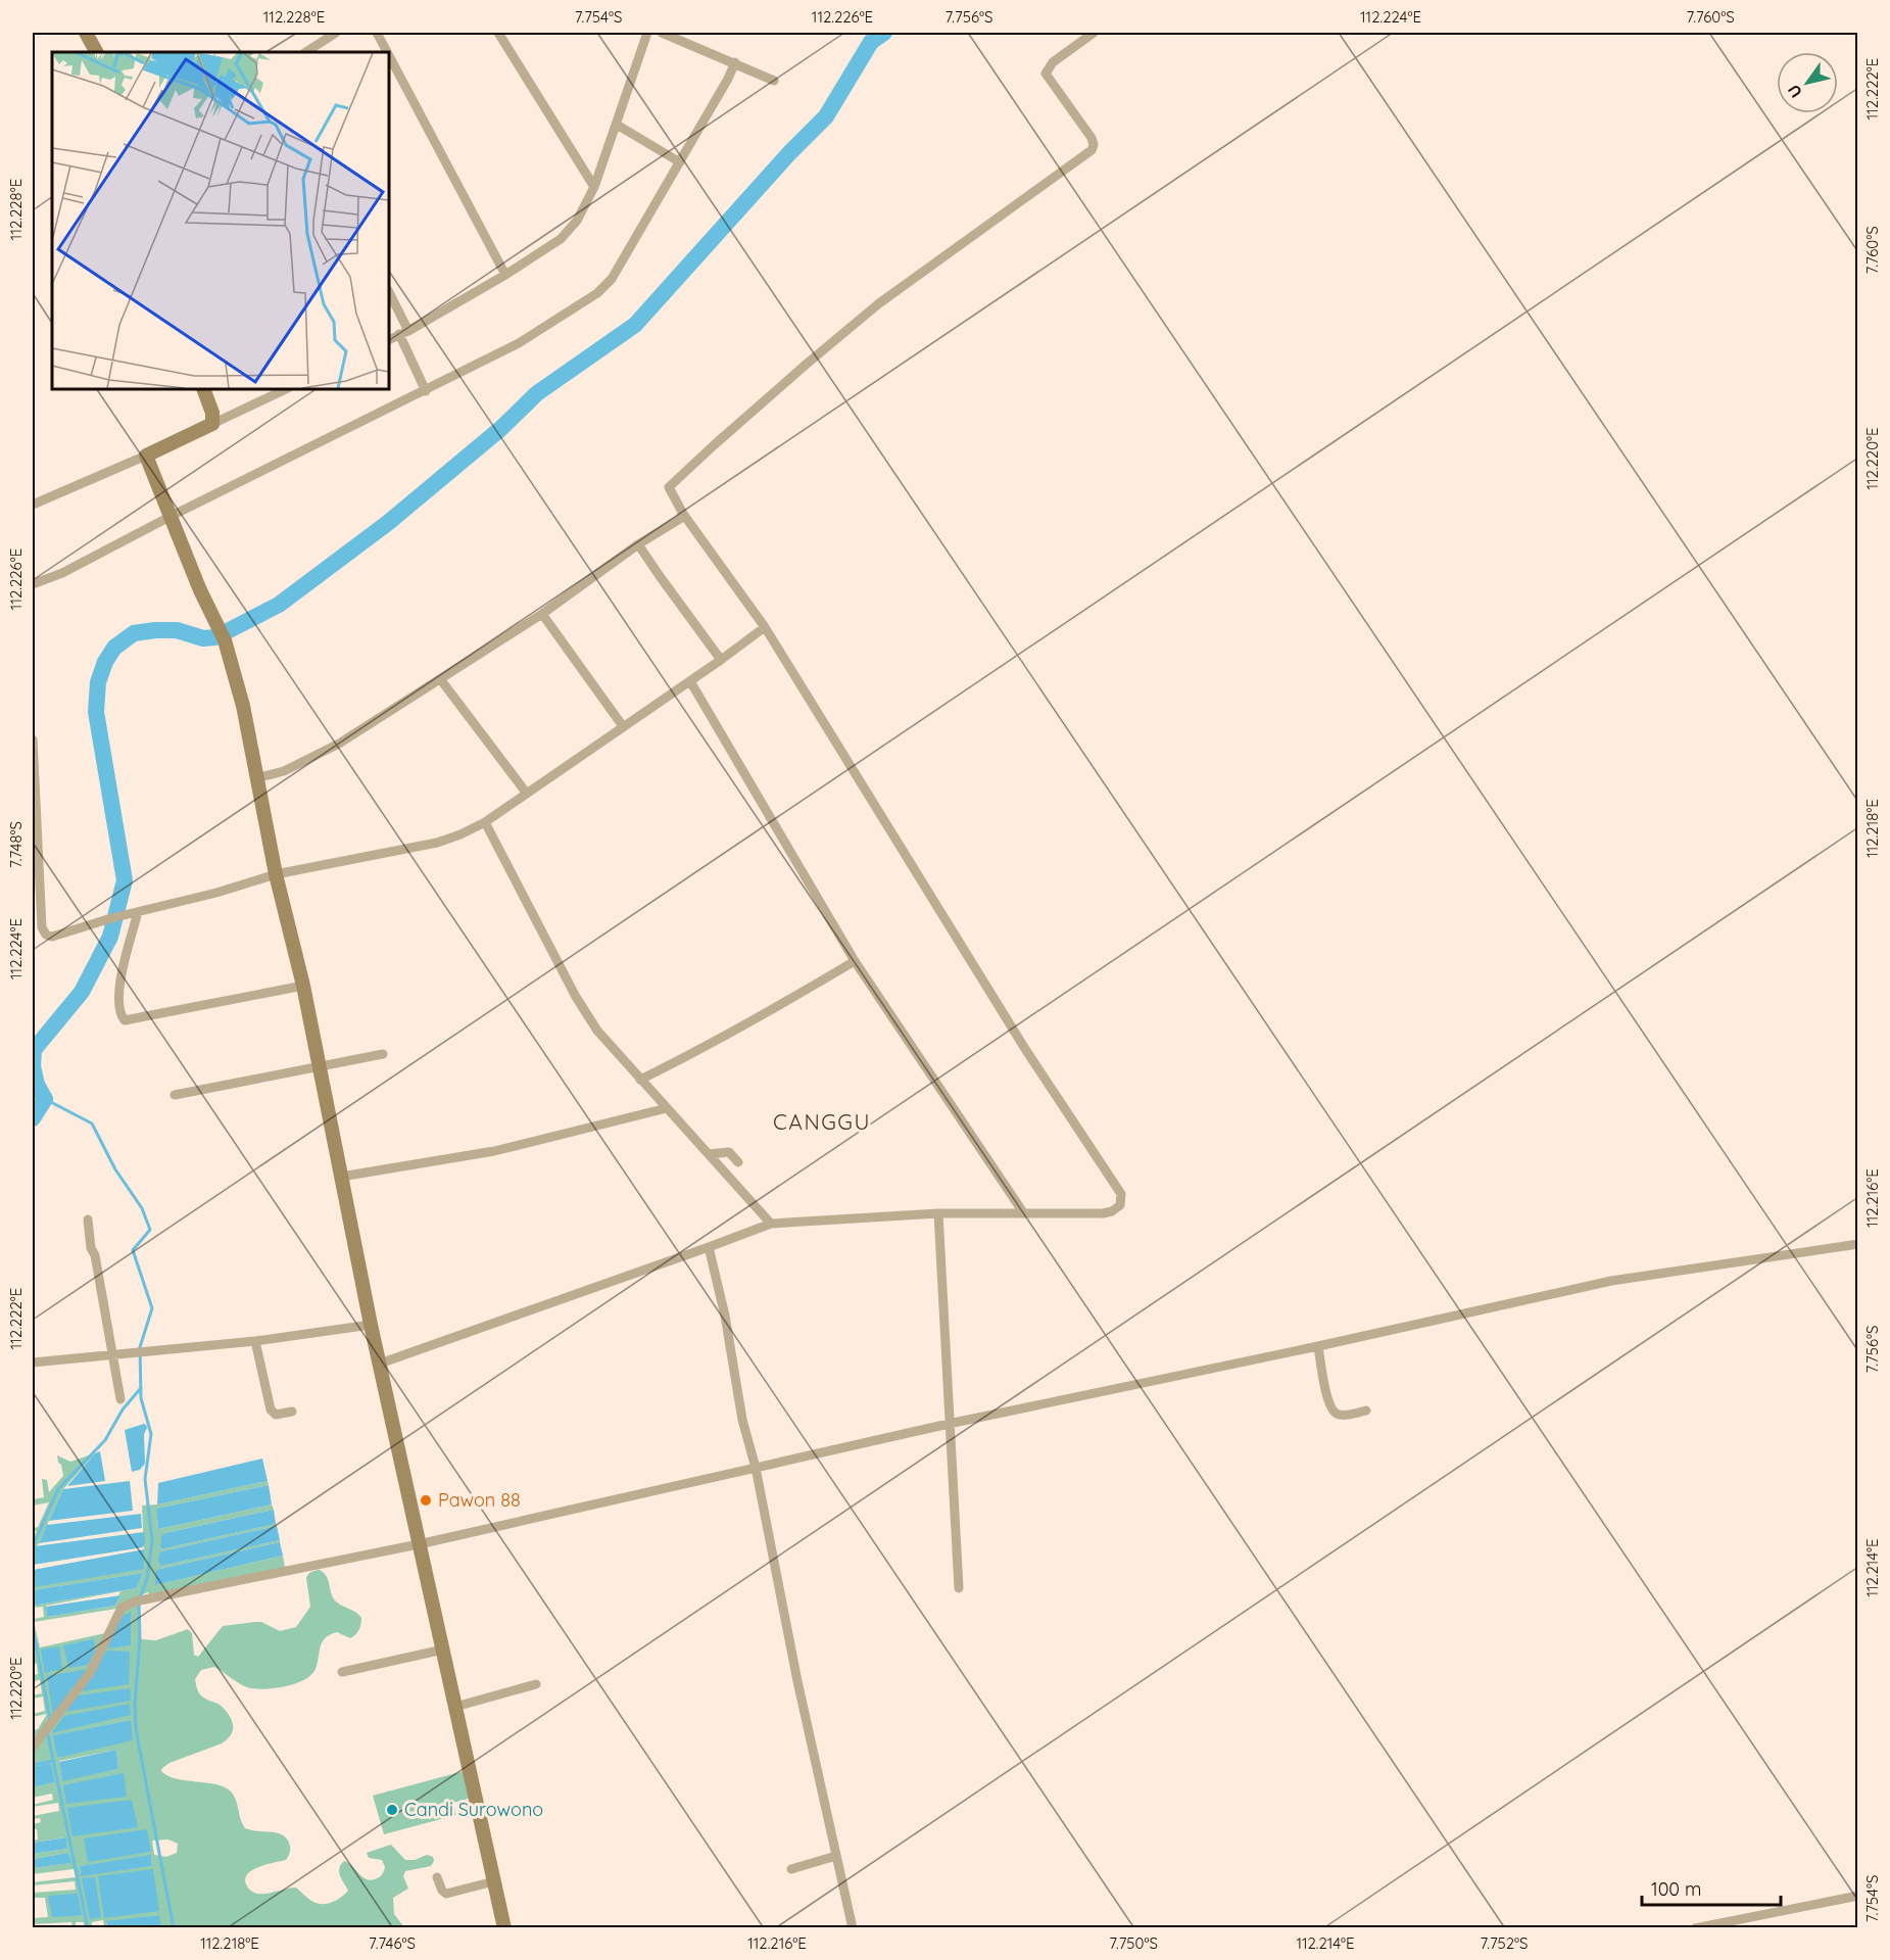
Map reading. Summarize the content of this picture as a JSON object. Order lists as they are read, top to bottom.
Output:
{
  "districts": ["CANGGU"],
  "places": ["Pawon 88", "Candi Surowono"],
  "scale_bar": "100 m",
  "north": "bottom left",
  "coordinates": [
    "112.228°E",
    "7.754°S",
    "112.226°E",
    "7.756°S",
    "112.224°E",
    "7.760°S",
    "112.222°E",
    "112.220°E",
    "112.218°E",
    "7.748°S",
    "112.216°E",
    "112.214°E",
    "7.746°S",
    "7.750°S",
    "7.752°S"
  ]
}
